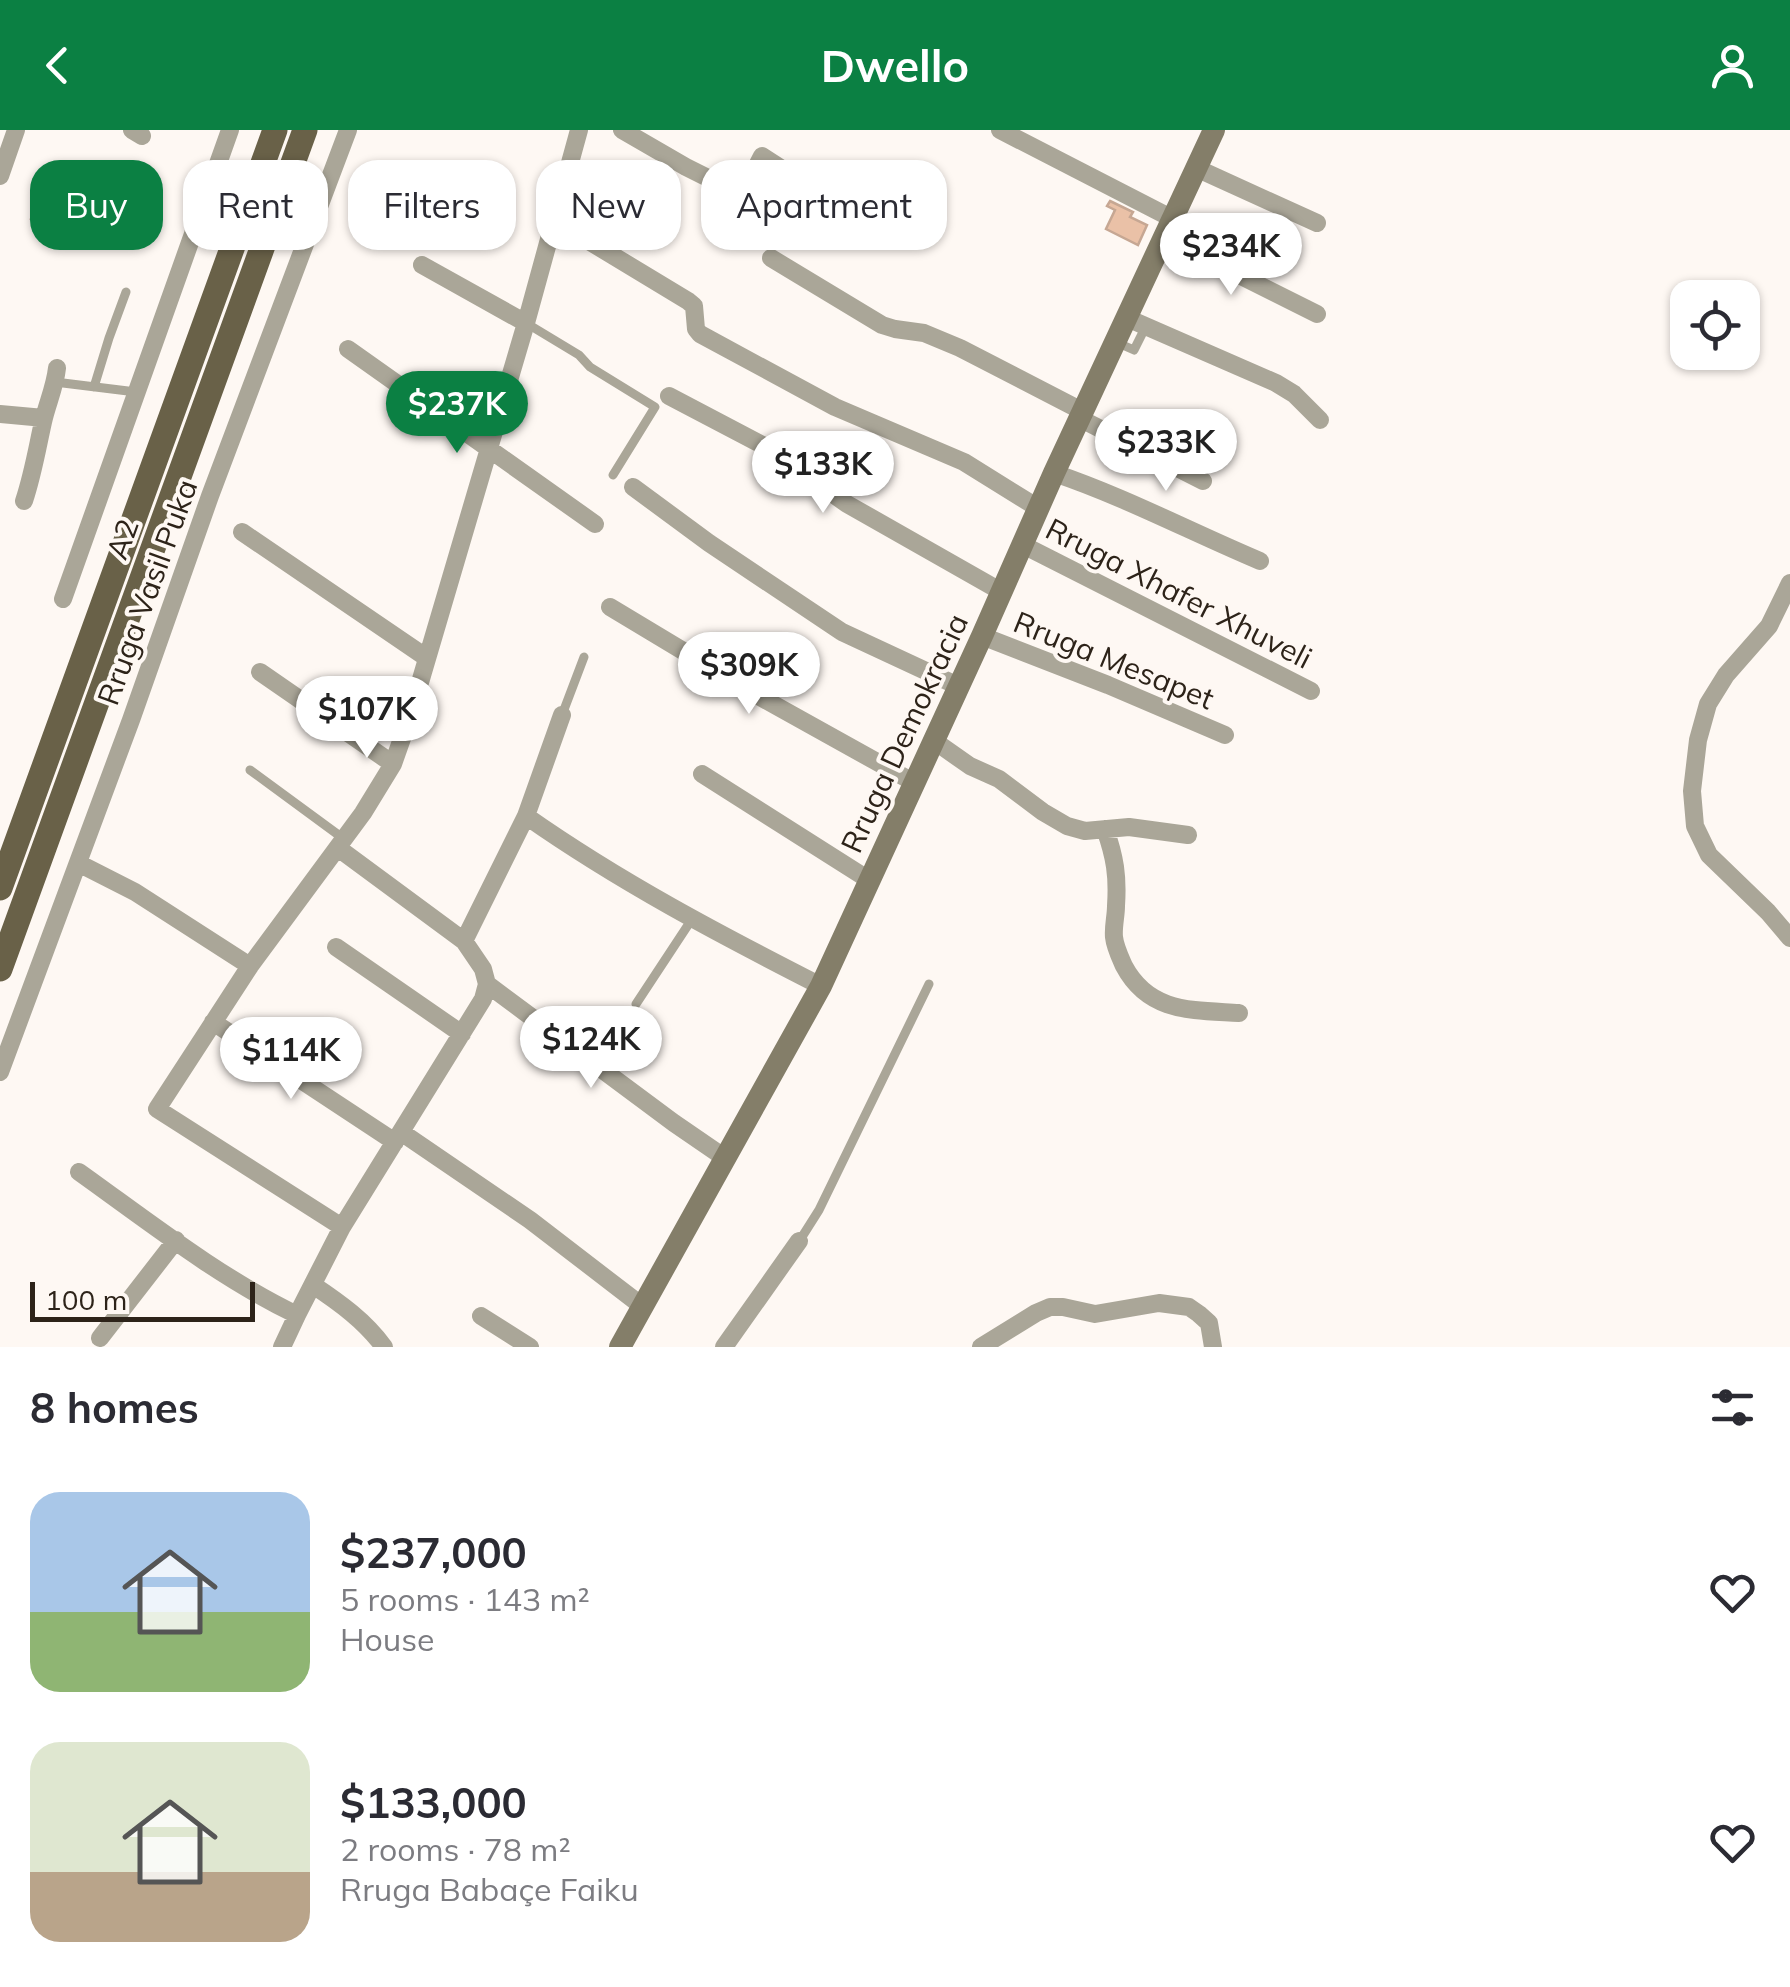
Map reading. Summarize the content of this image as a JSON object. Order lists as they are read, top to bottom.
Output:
{
  "streets": {
    "main road": ["A2", "Rruga Demokracia"],
    "street": ["Rruga Vasil Puka", "Rruga Xhafer Xhuveli", "Rruga Mesapet"]
  },
  "crossings": [
    ["Rruga Xhafer Xhuveli", "Rruga Demokracia"],
    ["Rruga Mesapet", "Rruga Demokracia"]
  ],
  "scale_bar": "100 m",
  "page": {
    "header": "Dwello",
    "chip": [
      "Buy",
      "Rent",
      "Filters",
      "New",
      "Apartment"
    ],
    "price": [
      "$234K",
      "$237K",
      "$233K",
      "$133K",
      "$309K",
      "$107K",
      "$124K",
      "$114K"
    ],
    "scale": "100 m",
    "heading": "8 homes",
    "list": [
      {
        "name": "$237,000",
        "note": "5 rooms · 143 m² · House"
      },
      {
        "name": "$133,000",
        "note": "2 rooms · 78 m² · Rruga Babaçe Faiku"
      }
    ]
  }
}
